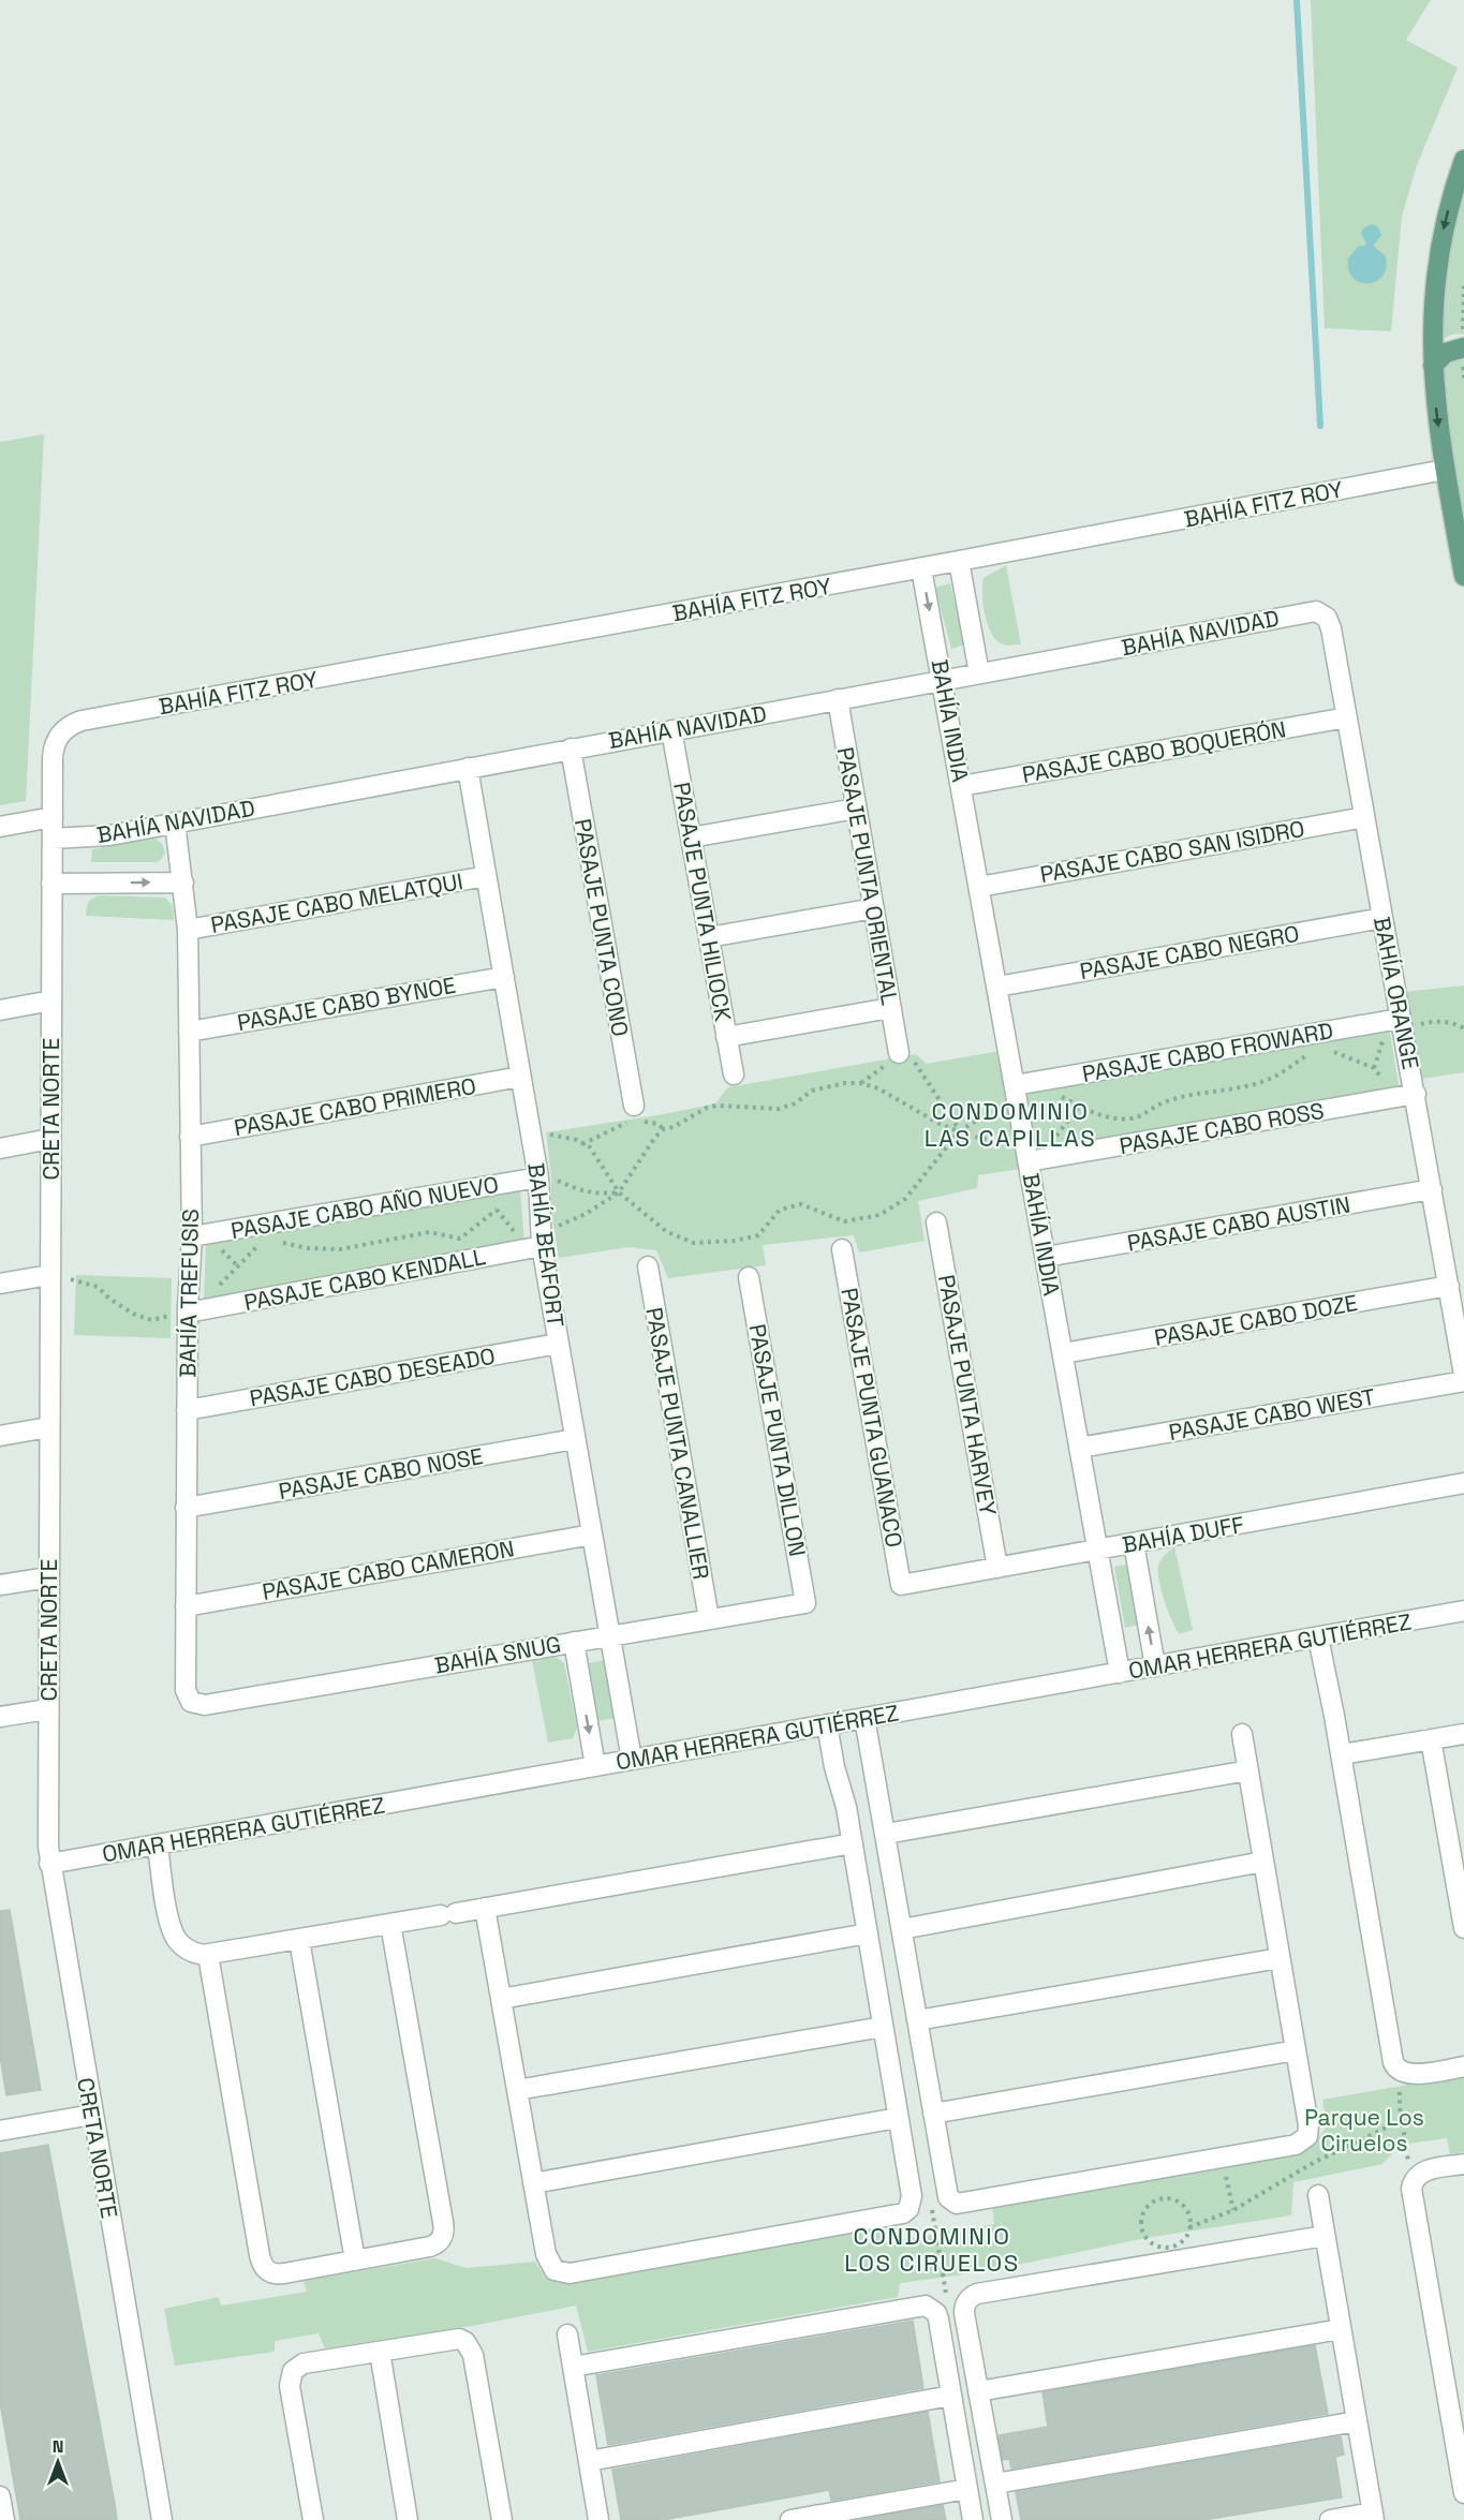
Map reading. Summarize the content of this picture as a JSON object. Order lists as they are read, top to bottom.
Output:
{
  "streets": {
    "street": [
      "BAHÍA FITZ ROY",
      "BAHÍA NAVIDAD",
      "BAHÍA INDIA",
      "PASAJE CABO BOQUERÓN",
      "PASAJE CABO SAN ISIDRO",
      "PASAJE PUNTA ORIENTAL",
      "PASAJE PUNTA HILIOCK",
      "PASAJE CABO MELATQUI",
      "PASAJE PUNTA CONO",
      "PASAJE CABO NEGRO",
      "BAHÍA ORANGE",
      "PASAJE CABO BYNOE",
      "PASAJE CABO FROWARD",
      "PASAJE CABO PRIMERO",
      "CRETA NORTE",
      "PASAJE CABO ROSS",
      "PASAJE CABO AÑO NUEVO",
      "PASAJE CABO AUSTIN",
      "BAHÍA BEAFORT",
      "PASAJE CABO KENDALL",
      "BAHÍA TREFUSIS",
      "PASAJE CABO DOZE",
      "PASAJE CABO DESEADO",
      "PASAJE PUNTA HARVEY",
      "PASAJE CABO WEST",
      "PASAJE PUNTA GUANACO",
      "PASAJE PUNTA DILLON",
      "PASAJE PUNTA CANALLIER",
      "PASAJE CABO NOSE",
      "BAHÍA DUFF",
      "PASAJE CABO CAMERON",
      "OMAR HERRERA GUTIÉRREZ",
      "BAHÍA SNUG"
    ]
  },
  "crossings": [
    ["BAHÍA FITZ ROY", "BAHÍA INDIA"],
    ["BAHÍA FITZ ROY", "CRETA NORTE"],
    ["BAHÍA NAVIDAD", "BAHÍA INDIA"],
    ["BAHÍA NAVIDAD", "PASAJE PUNTA ORIENTAL"],
    ["BAHÍA NAVIDAD", "PASAJE PUNTA HILIOCK"],
    ["BAHÍA NAVIDAD", "PASAJE PUNTA CONO"],
    ["BAHÍA NAVIDAD", "BAHÍA ORANGE"],
    ["BAHÍA NAVIDAD", "CRETA NORTE"],
    ["BAHÍA NAVIDAD", "BAHÍA BEAFORT"],
    ["BAHÍA NAVIDAD", "BAHÍA TREFUSIS"],
    ["BAHÍA INDIA", "PASAJE CABO BOQUERÓN"],
    ["BAHÍA INDIA", "PASAJE CABO SAN ISIDRO"],
    ["BAHÍA INDIA", "PASAJE CABO NEGRO"],
    ["BAHÍA INDIA", "PASAJE CABO FROWARD"],
    ["BAHÍA INDIA", "PASAJE CABO ROSS"],
    ["BAHÍA INDIA", "PASAJE CABO AUSTIN"],
    ["BAHÍA INDIA", "PASAJE CABO DOZE"],
    ["BAHÍA INDIA", "PASAJE CABO WEST"],
    ["BAHÍA INDIA", "BAHÍA DUFF"],
    ["BAHÍA INDIA", "OMAR HERRERA GUTIÉRREZ"],
    ["PASAJE CABO BOQUERÓN", "BAHÍA ORANGE"],
    ["PASAJE CABO SAN ISIDRO", "BAHÍA ORANGE"],
    ["PASAJE CABO MELATQUI", "BAHÍA BEAFORT"],
    ["PASAJE CABO MELATQUI", "BAHÍA TREFUSIS"],
    ["PASAJE CABO NEGRO", "BAHÍA ORANGE"],
    ["BAHÍA ORANGE", "PASAJE CABO FROWARD"],
    ["BAHÍA ORANGE", "PASAJE CABO ROSS"],
    ["BAHÍA ORANGE", "PASAJE CABO AUSTIN"],
    ["BAHÍA ORANGE", "PASAJE CABO DOZE"],
    ["PASAJE CABO BYNOE", "BAHÍA BEAFORT"],
    ["PASAJE CABO BYNOE", "BAHÍA TREFUSIS"],
    ["PASAJE CABO PRIMERO", "BAHÍA BEAFORT"],
    ["PASAJE CABO PRIMERO", "BAHÍA TREFUSIS"],
    ["CRETA NORTE", "OMAR HERRERA GUTIÉRREZ"],
    ["PASAJE CABO AÑO NUEVO", "BAHÍA BEAFORT"],
    ["PASAJE CABO AÑO NUEVO", "BAHÍA TREFUSIS"],
    ["BAHÍA BEAFORT", "PASAJE CABO KENDALL"],
    ["BAHÍA BEAFORT", "PASAJE CABO DESEADO"],
    ["BAHÍA BEAFORT", "PASAJE CABO NOSE"],
    ["BAHÍA BEAFORT", "PASAJE CABO CAMERON"],
    ["BAHÍA BEAFORT", "OMAR HERRERA GUTIÉRREZ"],
    ["BAHÍA BEAFORT", "BAHÍA SNUG"],
    ["PASAJE CABO KENDALL", "BAHÍA TREFUSIS"],
    ["BAHÍA TREFUSIS", "PASAJE CABO DESEADO"],
    ["BAHÍA TREFUSIS", "PASAJE CABO NOSE"],
    ["BAHÍA TREFUSIS", "PASAJE CABO CAMERON"],
    ["BAHÍA TREFUSIS", "BAHÍA SNUG"],
    ["PASAJE PUNTA HARVEY", "BAHÍA DUFF"],
    ["PASAJE PUNTA GUANACO", "BAHÍA DUFF"],
    ["PASAJE PUNTA DILLON", "BAHÍA SNUG"],
    ["PASAJE PUNTA CANALLIER", "BAHÍA SNUG"]
  ],
  "districts": ["CONDOMINIO LAS CAPILLAS", "CONDOMINIO LOS CIRUELOS"],
  "parks": ["Parque Los Ciruelos"],
  "north": "top"
}
